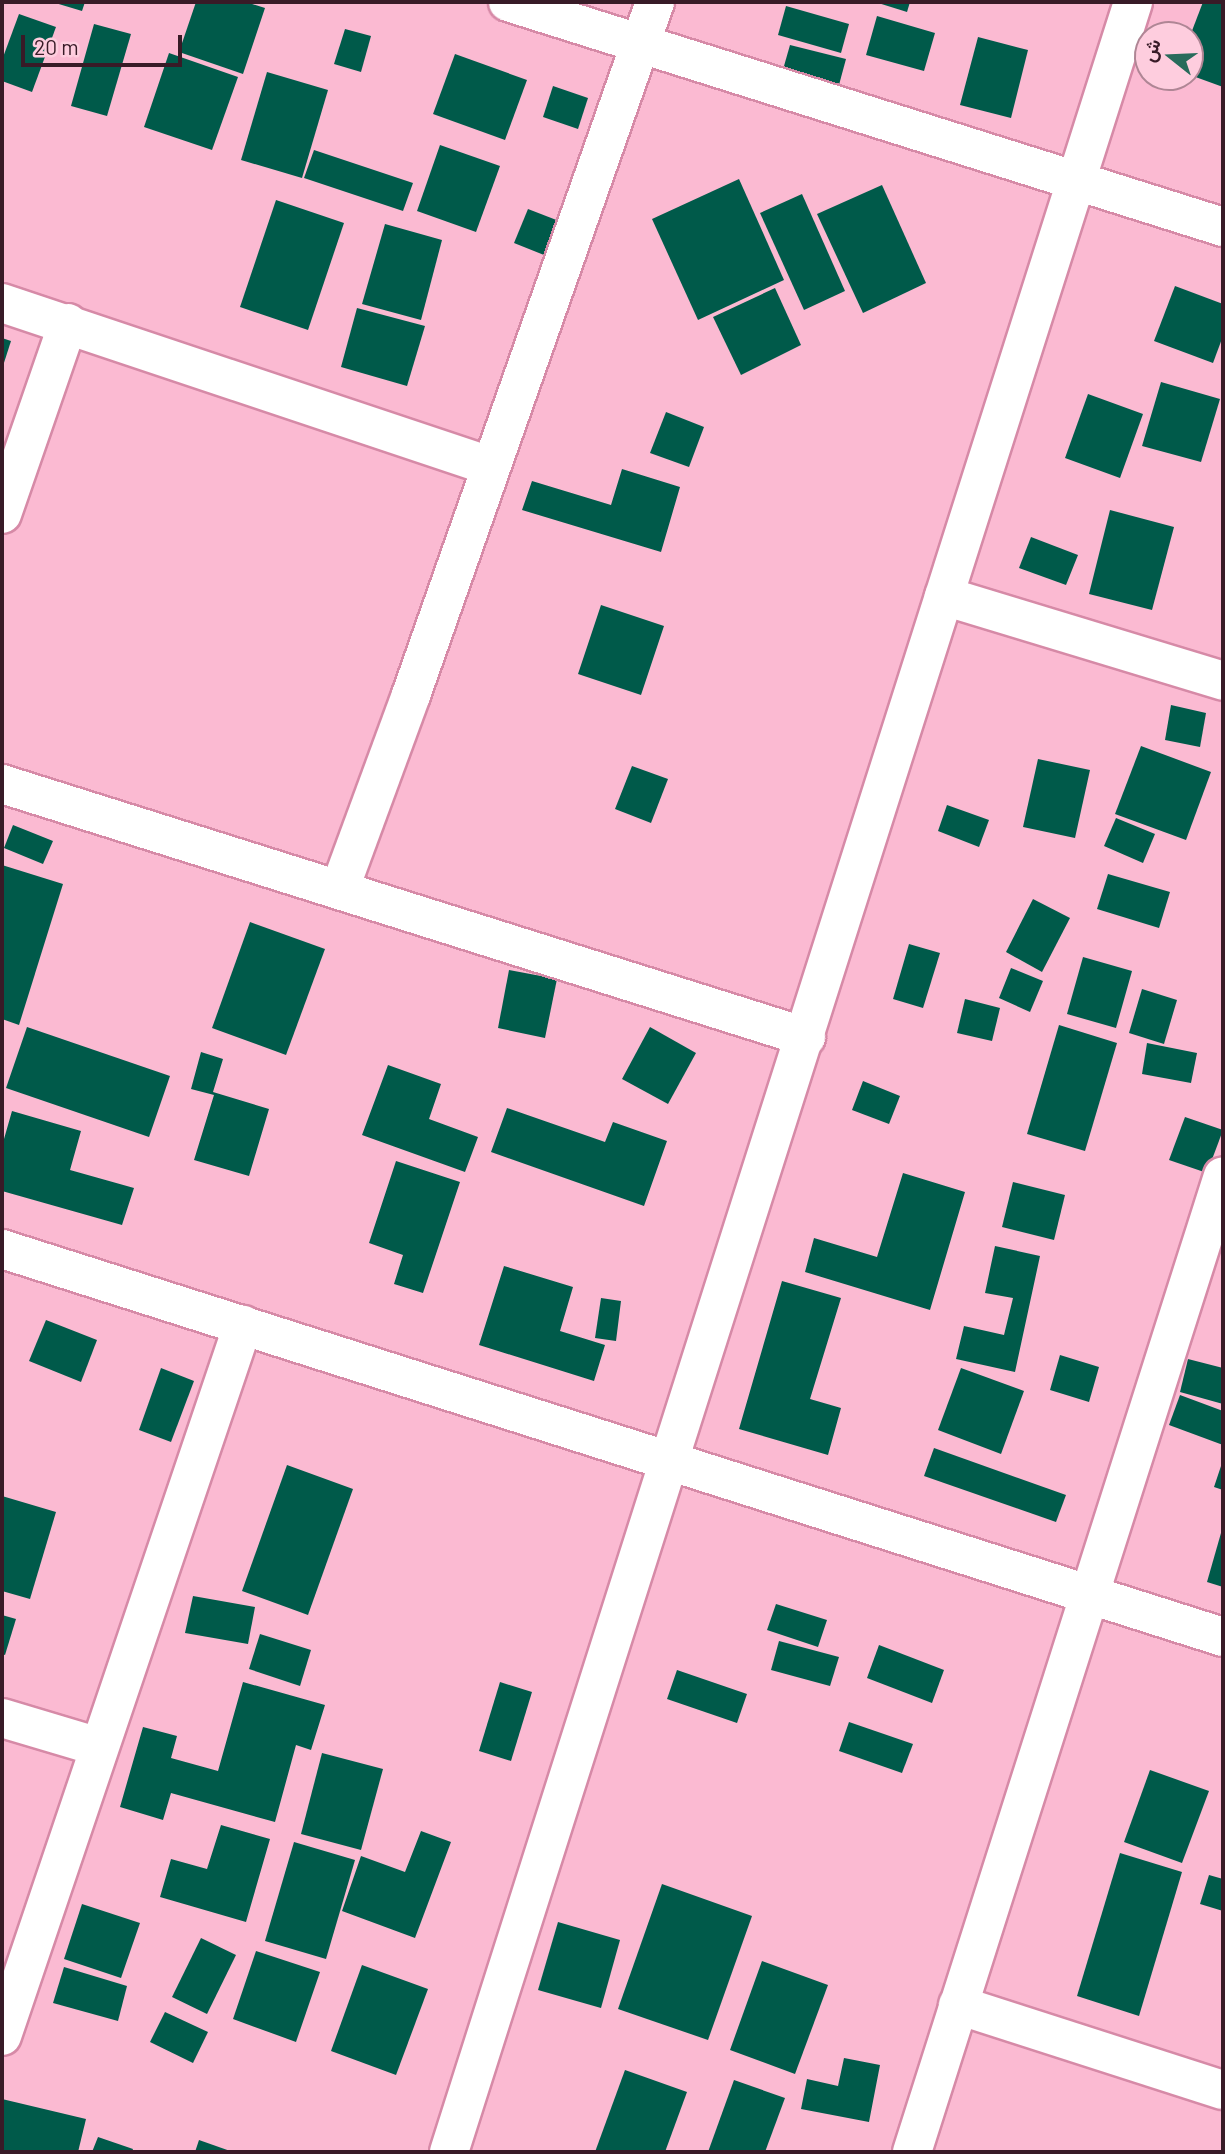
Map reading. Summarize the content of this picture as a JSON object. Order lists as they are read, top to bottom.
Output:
{
  "scale_bar": "20 m",
  "north": "left"
}
